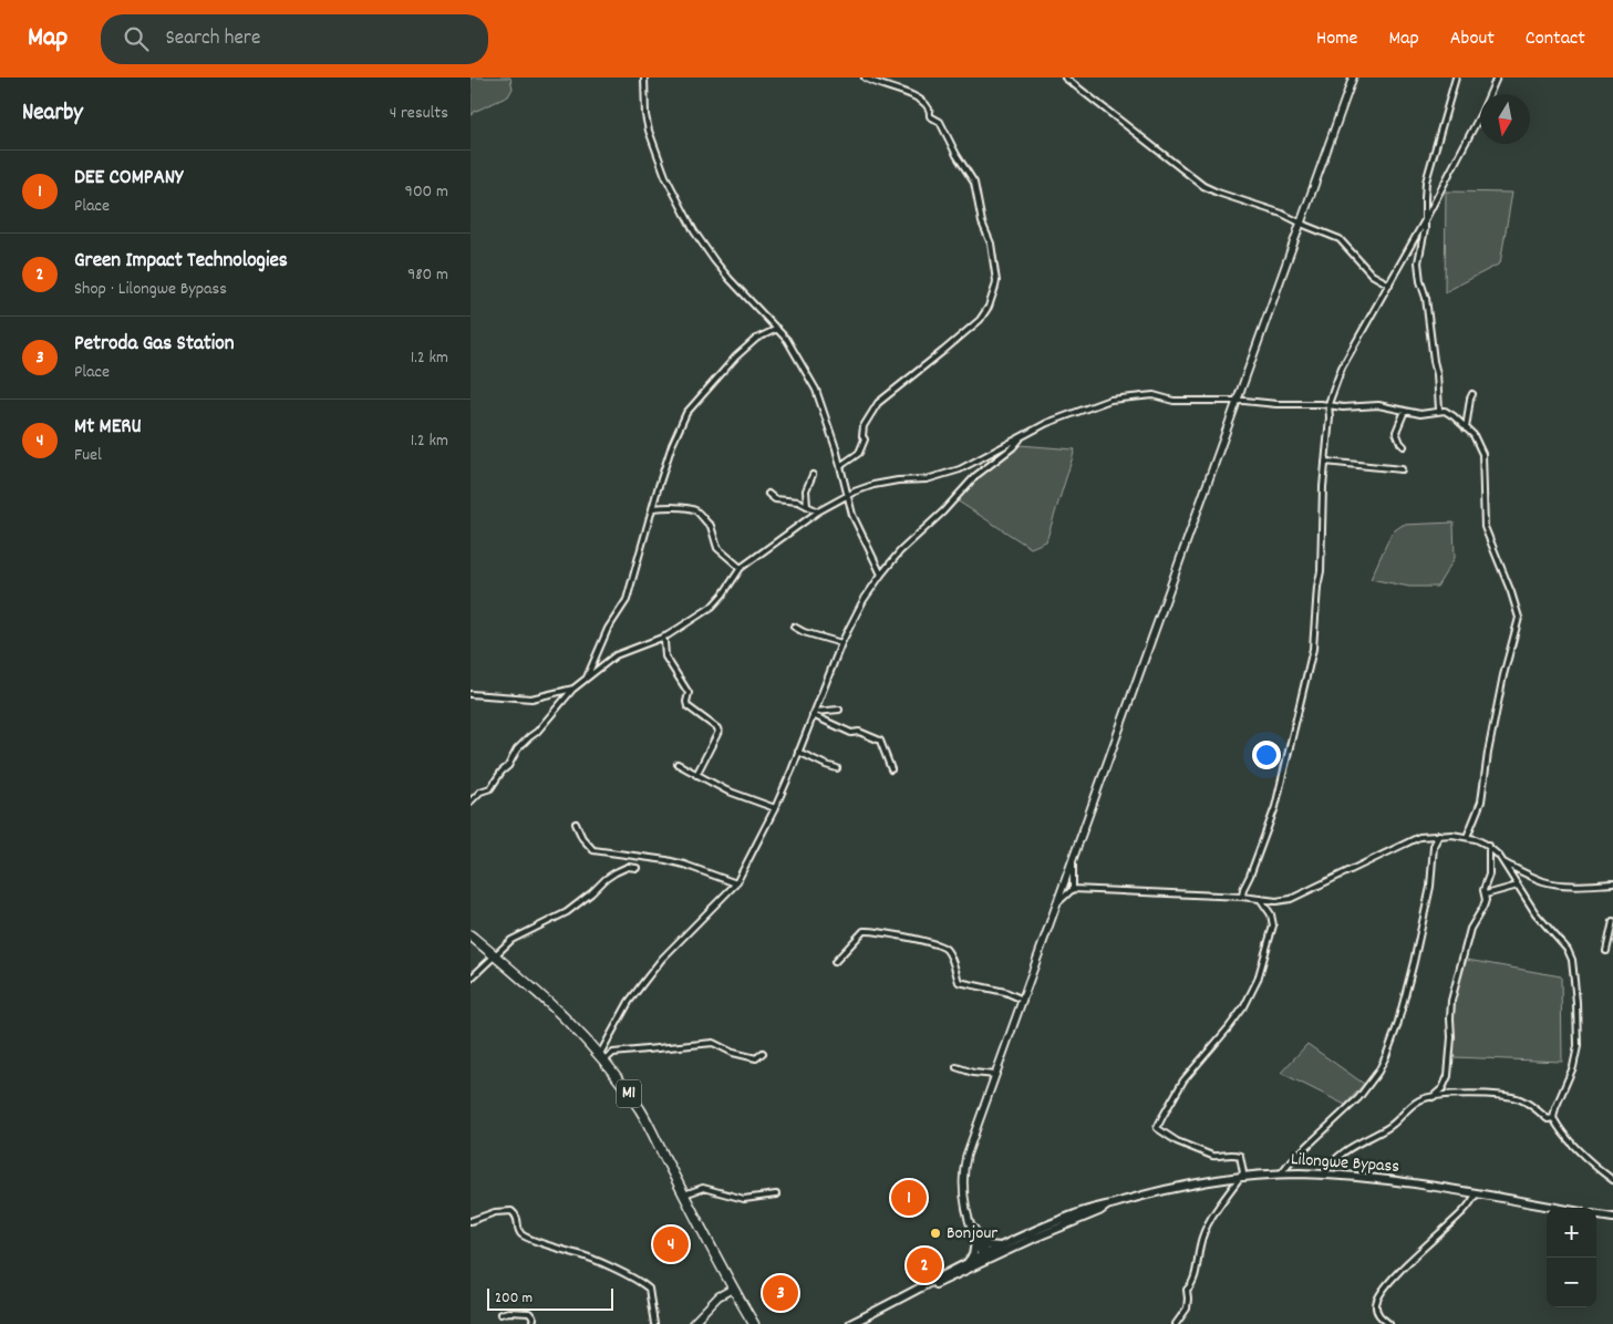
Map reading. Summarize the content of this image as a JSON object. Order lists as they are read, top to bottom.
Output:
{
  "streets": {
    "highway": ["M1"],
    "main road": ["Lilongwe Bypass"]
  },
  "places": ["Bonjour"],
  "scale_bar": "200 m",
  "north": "bottom",
  "page": {
    "header": "Map",
    "search": "Search here",
    "nav": [
      "Home",
      "Map",
      "About",
      "Contact"
    ],
    "heading": ["Nearby", "4 results"],
    "list": [
      {
        "mark": "1",
        "name": "DEE COMPANY",
        "note": "Place",
        "value": "900 m"
      },
      {
        "mark": "2",
        "name": "Green Impact Technologies",
        "note": "Shop · Lilongwe Bypass",
        "value": "980 m"
      },
      {
        "mark": "3",
        "name": "Petroda Gas Station",
        "note": "Place",
        "value": "1.2 km"
      },
      {
        "mark": "4",
        "name": "Mt MERU",
        "note": "Fuel",
        "value": "1.2 km"
      }
    ],
    "pins": [
      "1",
      "4",
      "2",
      "3"
    ],
    "map_buttons": ["+", "−"],
    "scale": "200 m"
  }
}
